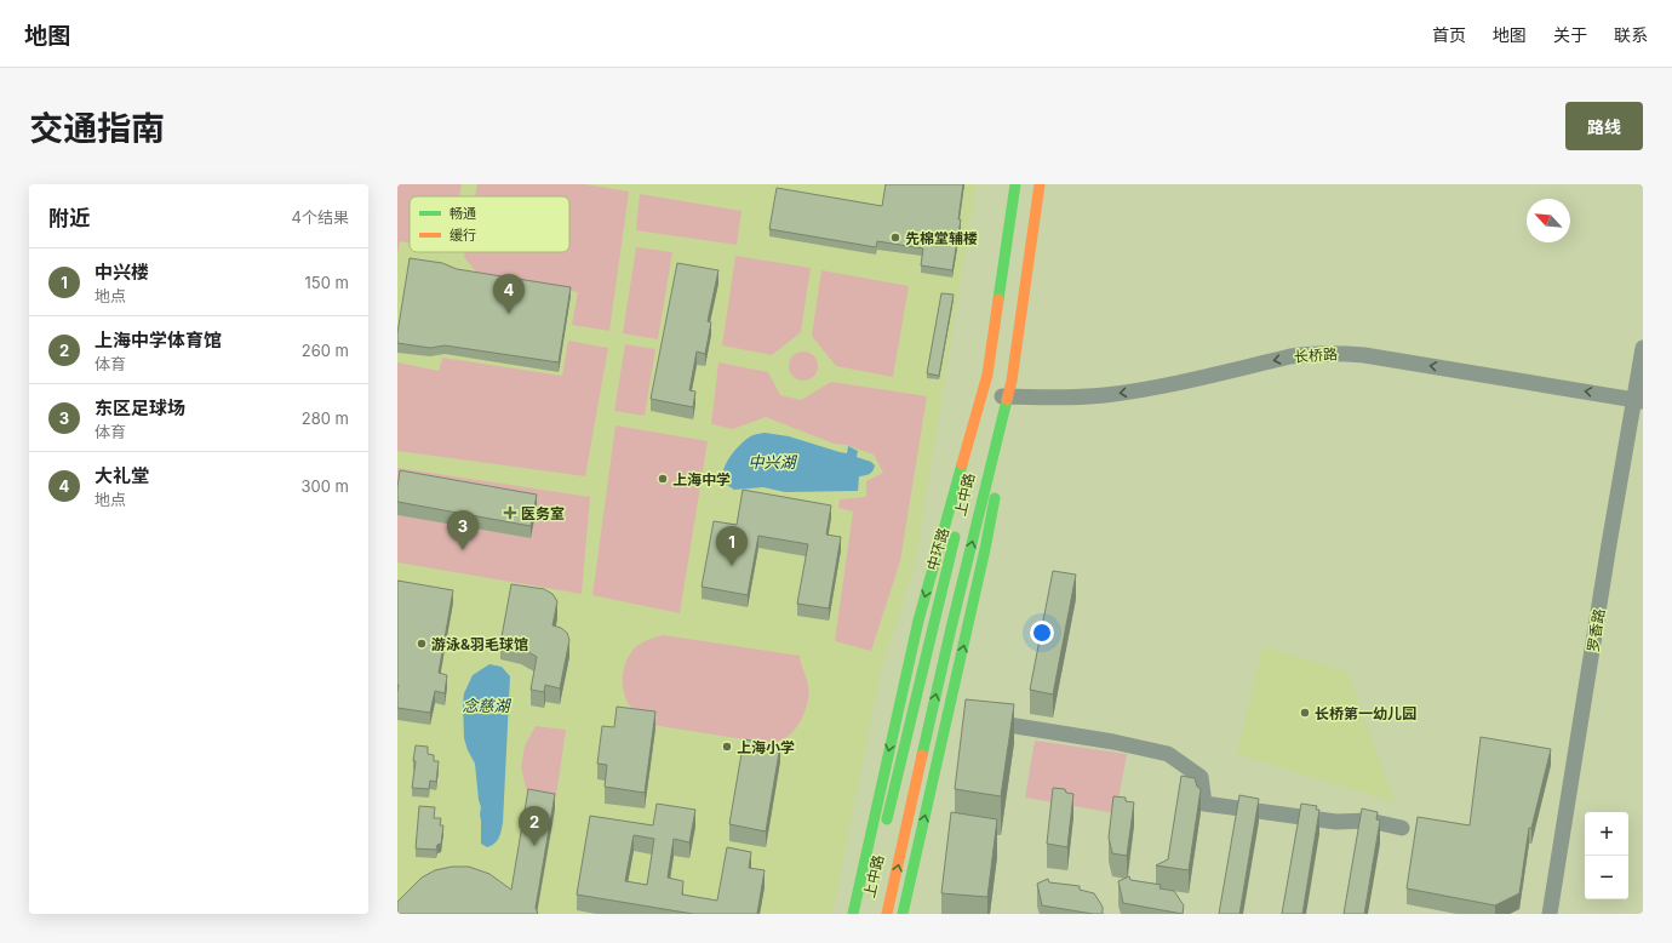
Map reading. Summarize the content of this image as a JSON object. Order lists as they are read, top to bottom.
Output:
{
  "streets": {
    "main road": ["上中路", "中环路"],
    "street": ["长桥路", "罗香路"]
  },
  "crossings": [
    ["长桥路", "上中路"],
    ["长桥路", "罗香路"]
  ],
  "one_way": ["长桥路"],
  "water": ["中兴湖", "念慈湖"],
  "places": {
    "other": [
      "先棉堂辅楼",
      "上海中学",
      "游泳&羽毛球馆",
      "长桥第一幼儿园",
      "上海小学"
    ],
    "health": ["医务室"]
  },
  "legend": ["畅通", "缓行"],
  "north": "top left",
  "page": {
    "header": "地图",
    "nav": [
      "首页",
      "地图",
      "关于",
      "联系"
    ],
    "title": "交通指南",
    "buttons": "路线",
    "heading": ["附近", "4个结果"],
    "list": [
      {
        "mark": "1",
        "name": "中兴楼",
        "note": "地点",
        "value": "150 m"
      },
      {
        "mark": "2",
        "name": "上海中学体育馆",
        "note": "体育",
        "value": "260 m"
      },
      {
        "mark": "3",
        "name": "东区足球场",
        "note": "体育",
        "value": "280 m"
      },
      {
        "mark": "4",
        "name": "大礼堂",
        "note": "地点",
        "value": "300 m"
      }
    ],
    "pins": [
      "4",
      "3",
      "1",
      "2"
    ],
    "map_buttons": ["+", "−"]
  }
}
